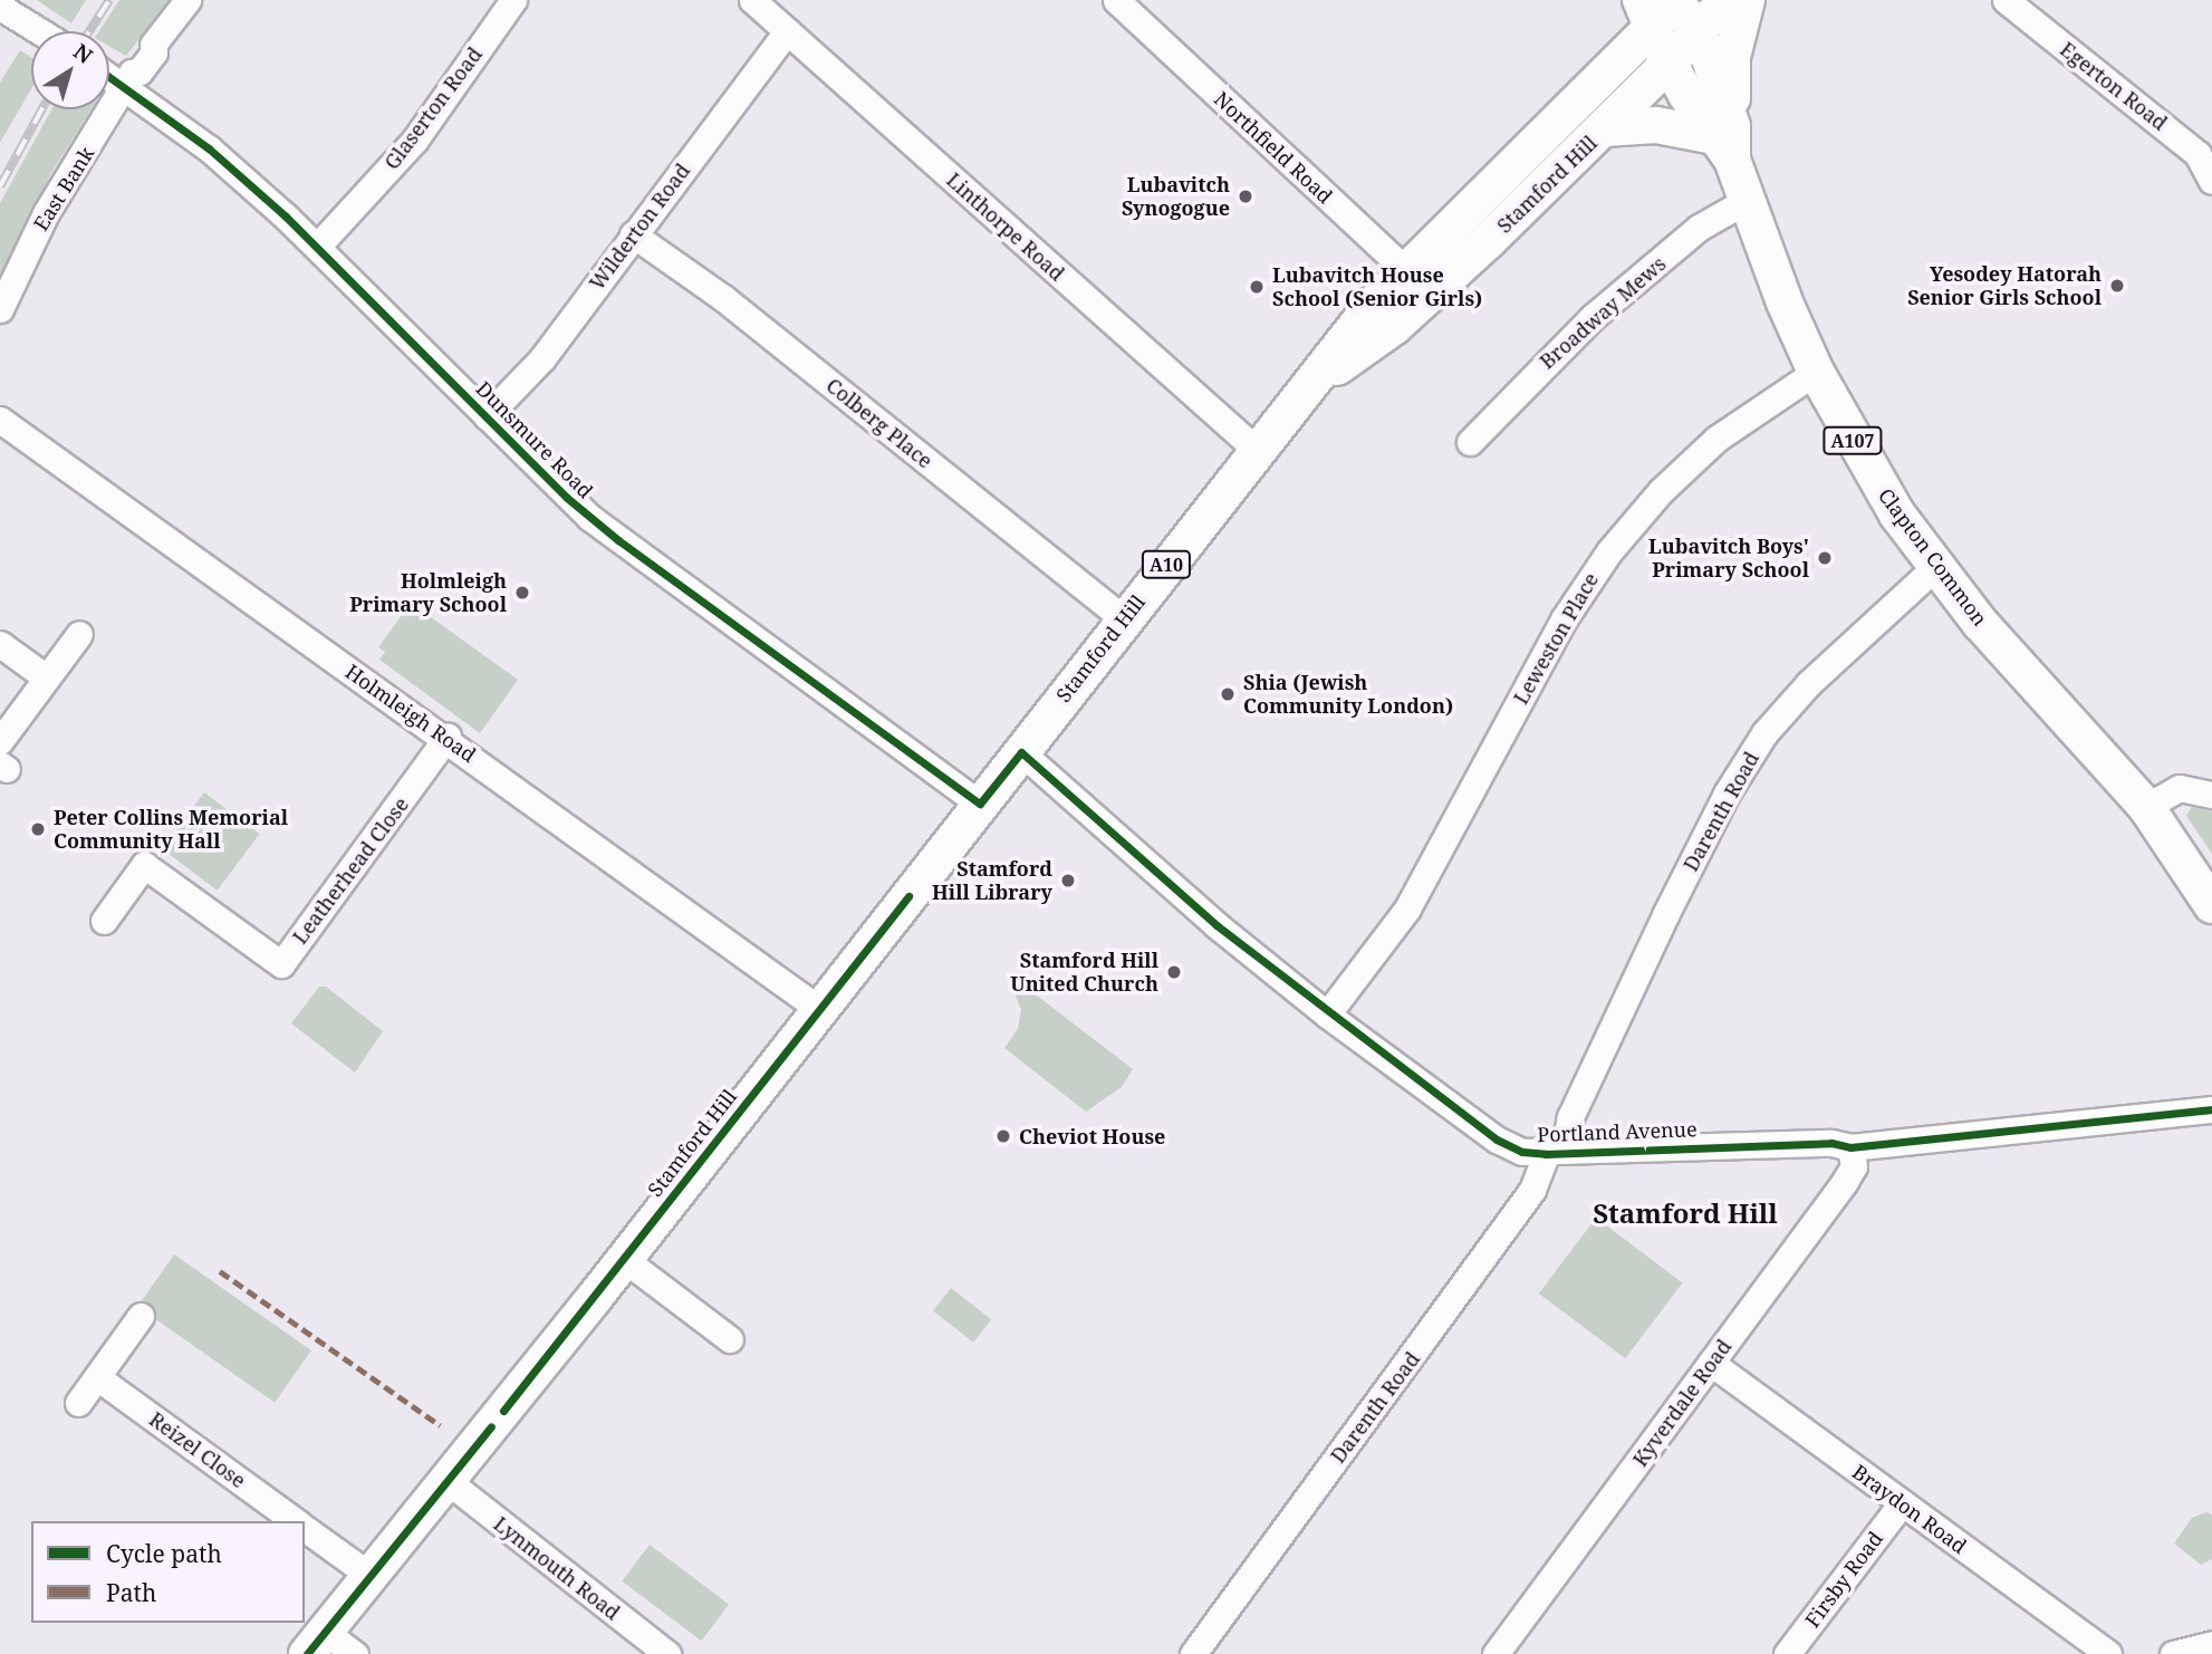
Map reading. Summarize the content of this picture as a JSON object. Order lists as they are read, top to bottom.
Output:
{
  "streets": {
    "highway": [
      "Stamford Hill",
      "A107",
      "Clapton Common",
      "A10"
    ],
    "street": [
      "Egerton Road",
      "Glaserton Road",
      "Northfield Road",
      "East Bank",
      "Wilderton Road",
      "Linthorpe Road",
      "Broadway Mews",
      "Colberg Place",
      "Dunsmure Road",
      "Leweston Place",
      "Holmleigh Road",
      "Darenth Road",
      "Leatherhead Close",
      "Portland Avenue",
      "Kyverdale Road",
      "Reizel Close",
      "Braydon Road",
      "Lynmouth Road",
      "Firsby Road"
    ]
  },
  "crossings": [
    ["Glaserton Road", "Dunsmure Road"],
    ["Northfield Road", "Stamford Hill"],
    ["Stamford Hill", "Linthorpe Road"],
    ["Stamford Hill", "Colberg Place"],
    ["Stamford Hill", "Dunsmure Road"],
    ["Stamford Hill", "Clapton Common"],
    ["Stamford Hill", "Holmleigh Road"],
    ["Stamford Hill", "Portland Avenue"],
    ["Stamford Hill", "Lynmouth Road"],
    ["East Bank", "Dunsmure Road"],
    ["Wilderton Road", "Linthorpe Road"],
    ["Wilderton Road", "Colberg Place"],
    ["Wilderton Road", "Dunsmure Road"],
    ["Broadway Mews", "Clapton Common"],
    ["A107", "Clapton Common"],
    ["Clapton Common", "Leweston Place"],
    ["Clapton Common", "Darenth Road"],
    ["Leweston Place", "Portland Avenue"],
    ["Holmleigh Road", "Leatherhead Close"],
    ["Darenth Road", "Portland Avenue"],
    ["Portland Avenue", "Kyverdale Road"],
    ["Kyverdale Road", "Braydon Road"],
    ["Braydon Road", "Firsby Road"]
  ],
  "districts": ["Stamford Hill"],
  "places": [
    "Lubavitch Synogogue",
    "Yesodey Hatorah Senior Girls School",
    "Lubavitch House School (Senior Girls)",
    "Lubavitch Boys' Primary School",
    "Holmleigh Primary School",
    "Shia (Jewish Community London)",
    "Peter Collins Memorial Community Hall",
    "Stamford Hill Library",
    "Stamford Hill United Church",
    "Cheviot House"
  ],
  "legend": ["Cycle path", "Path"],
  "north": "top right"
}
